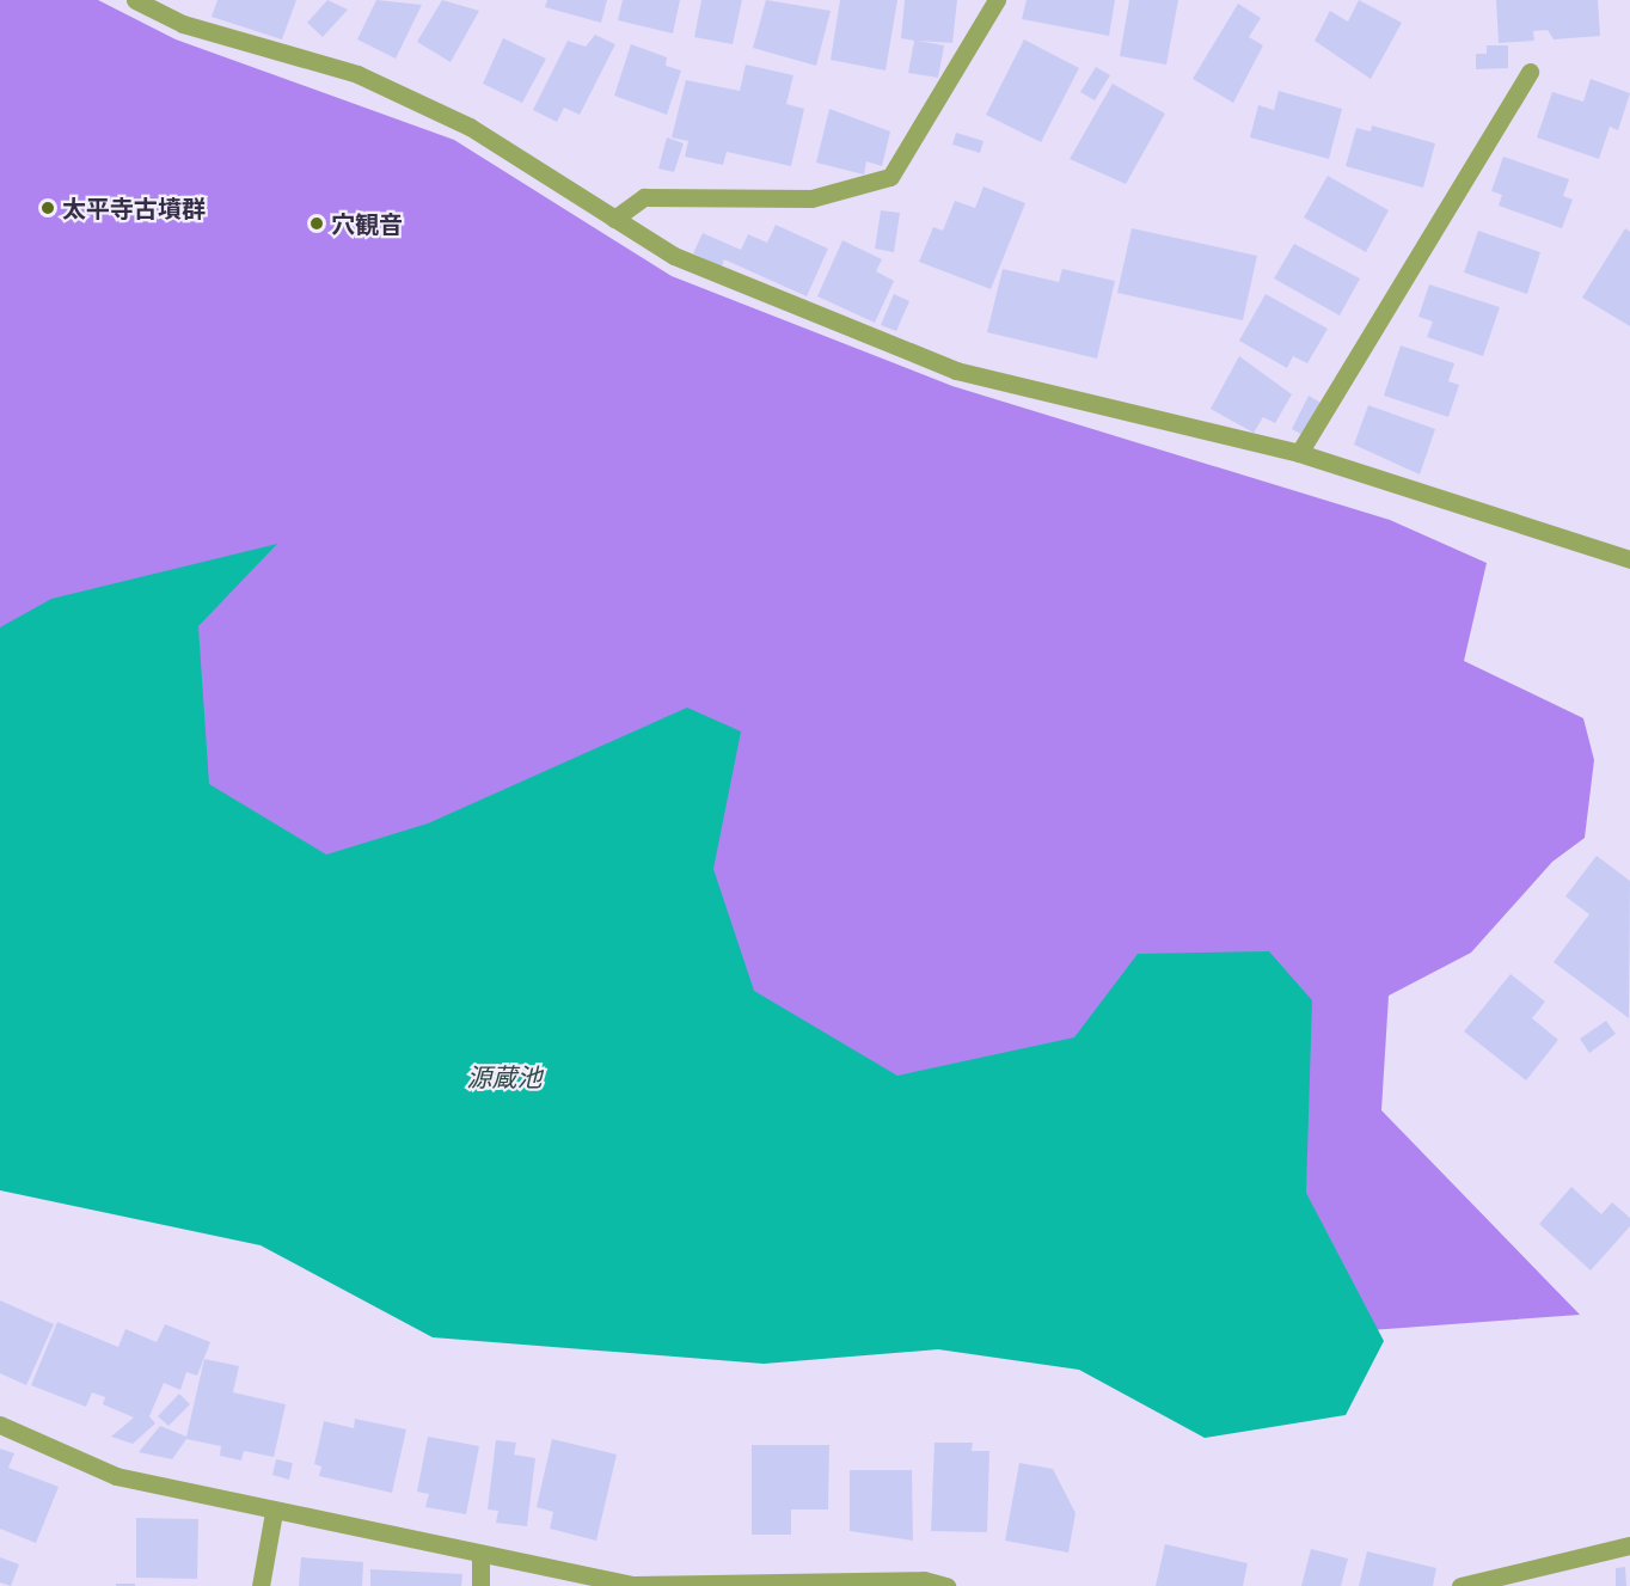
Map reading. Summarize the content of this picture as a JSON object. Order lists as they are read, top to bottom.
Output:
{
  "water": ["源蔵池"],
  "places": ["太平寺古墳群", "穴観音"]
}
